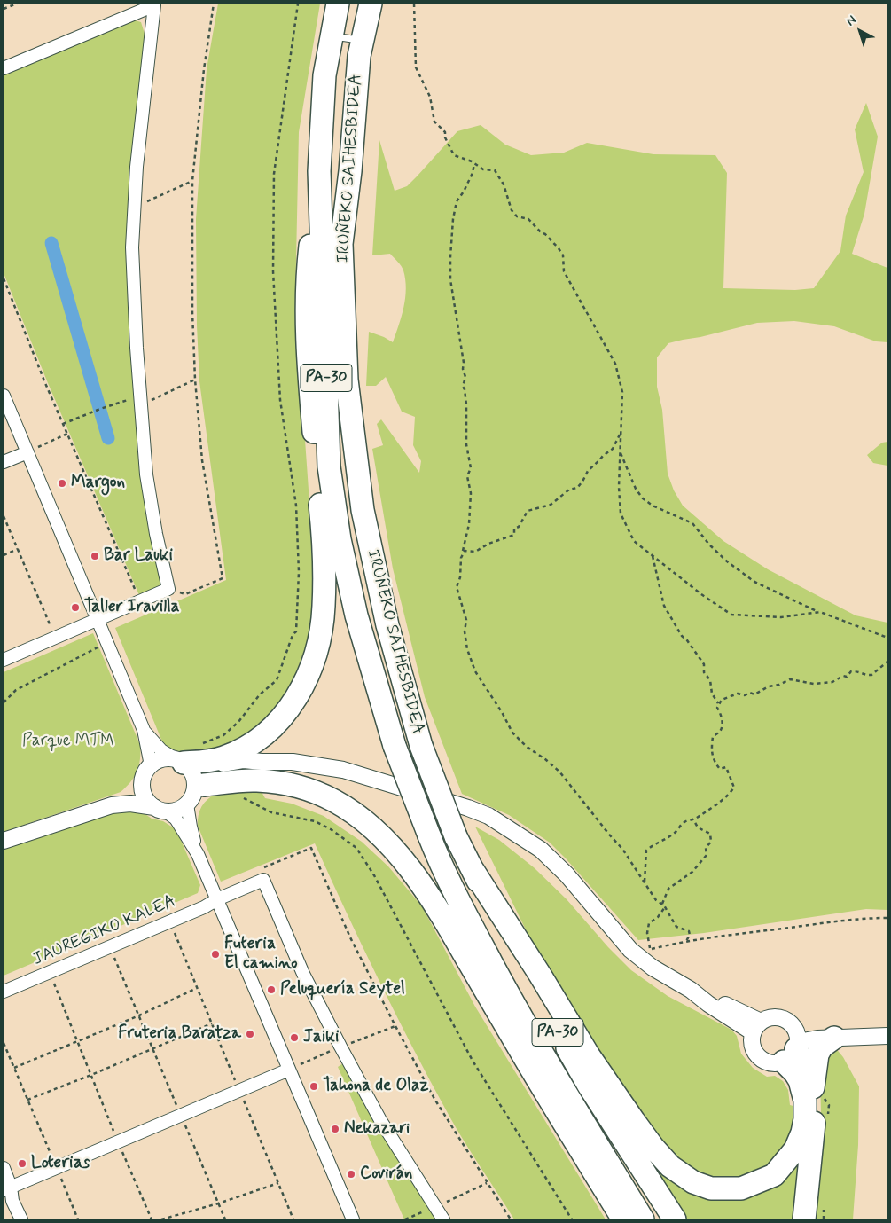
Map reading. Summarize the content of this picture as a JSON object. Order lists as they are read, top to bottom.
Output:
{
  "streets": {
    "highway": ["IRUÑEKO SAIHESBIDEA", "PA-30"],
    "street": ["JAUREGIKO KALEA"]
  },
  "parks": ["Parque MTM"],
  "places": [
    "Margon",
    "Bar Lauki",
    "Taller Iravilla",
    "Futeria El camino",
    "Peluquería Seytel",
    "Fruteria Baratza",
    "Jaiki",
    "Tahona de Olaz",
    "Nekazari",
    "Loterias",
    "Covirán"
  ],
  "north": "top left"
}
